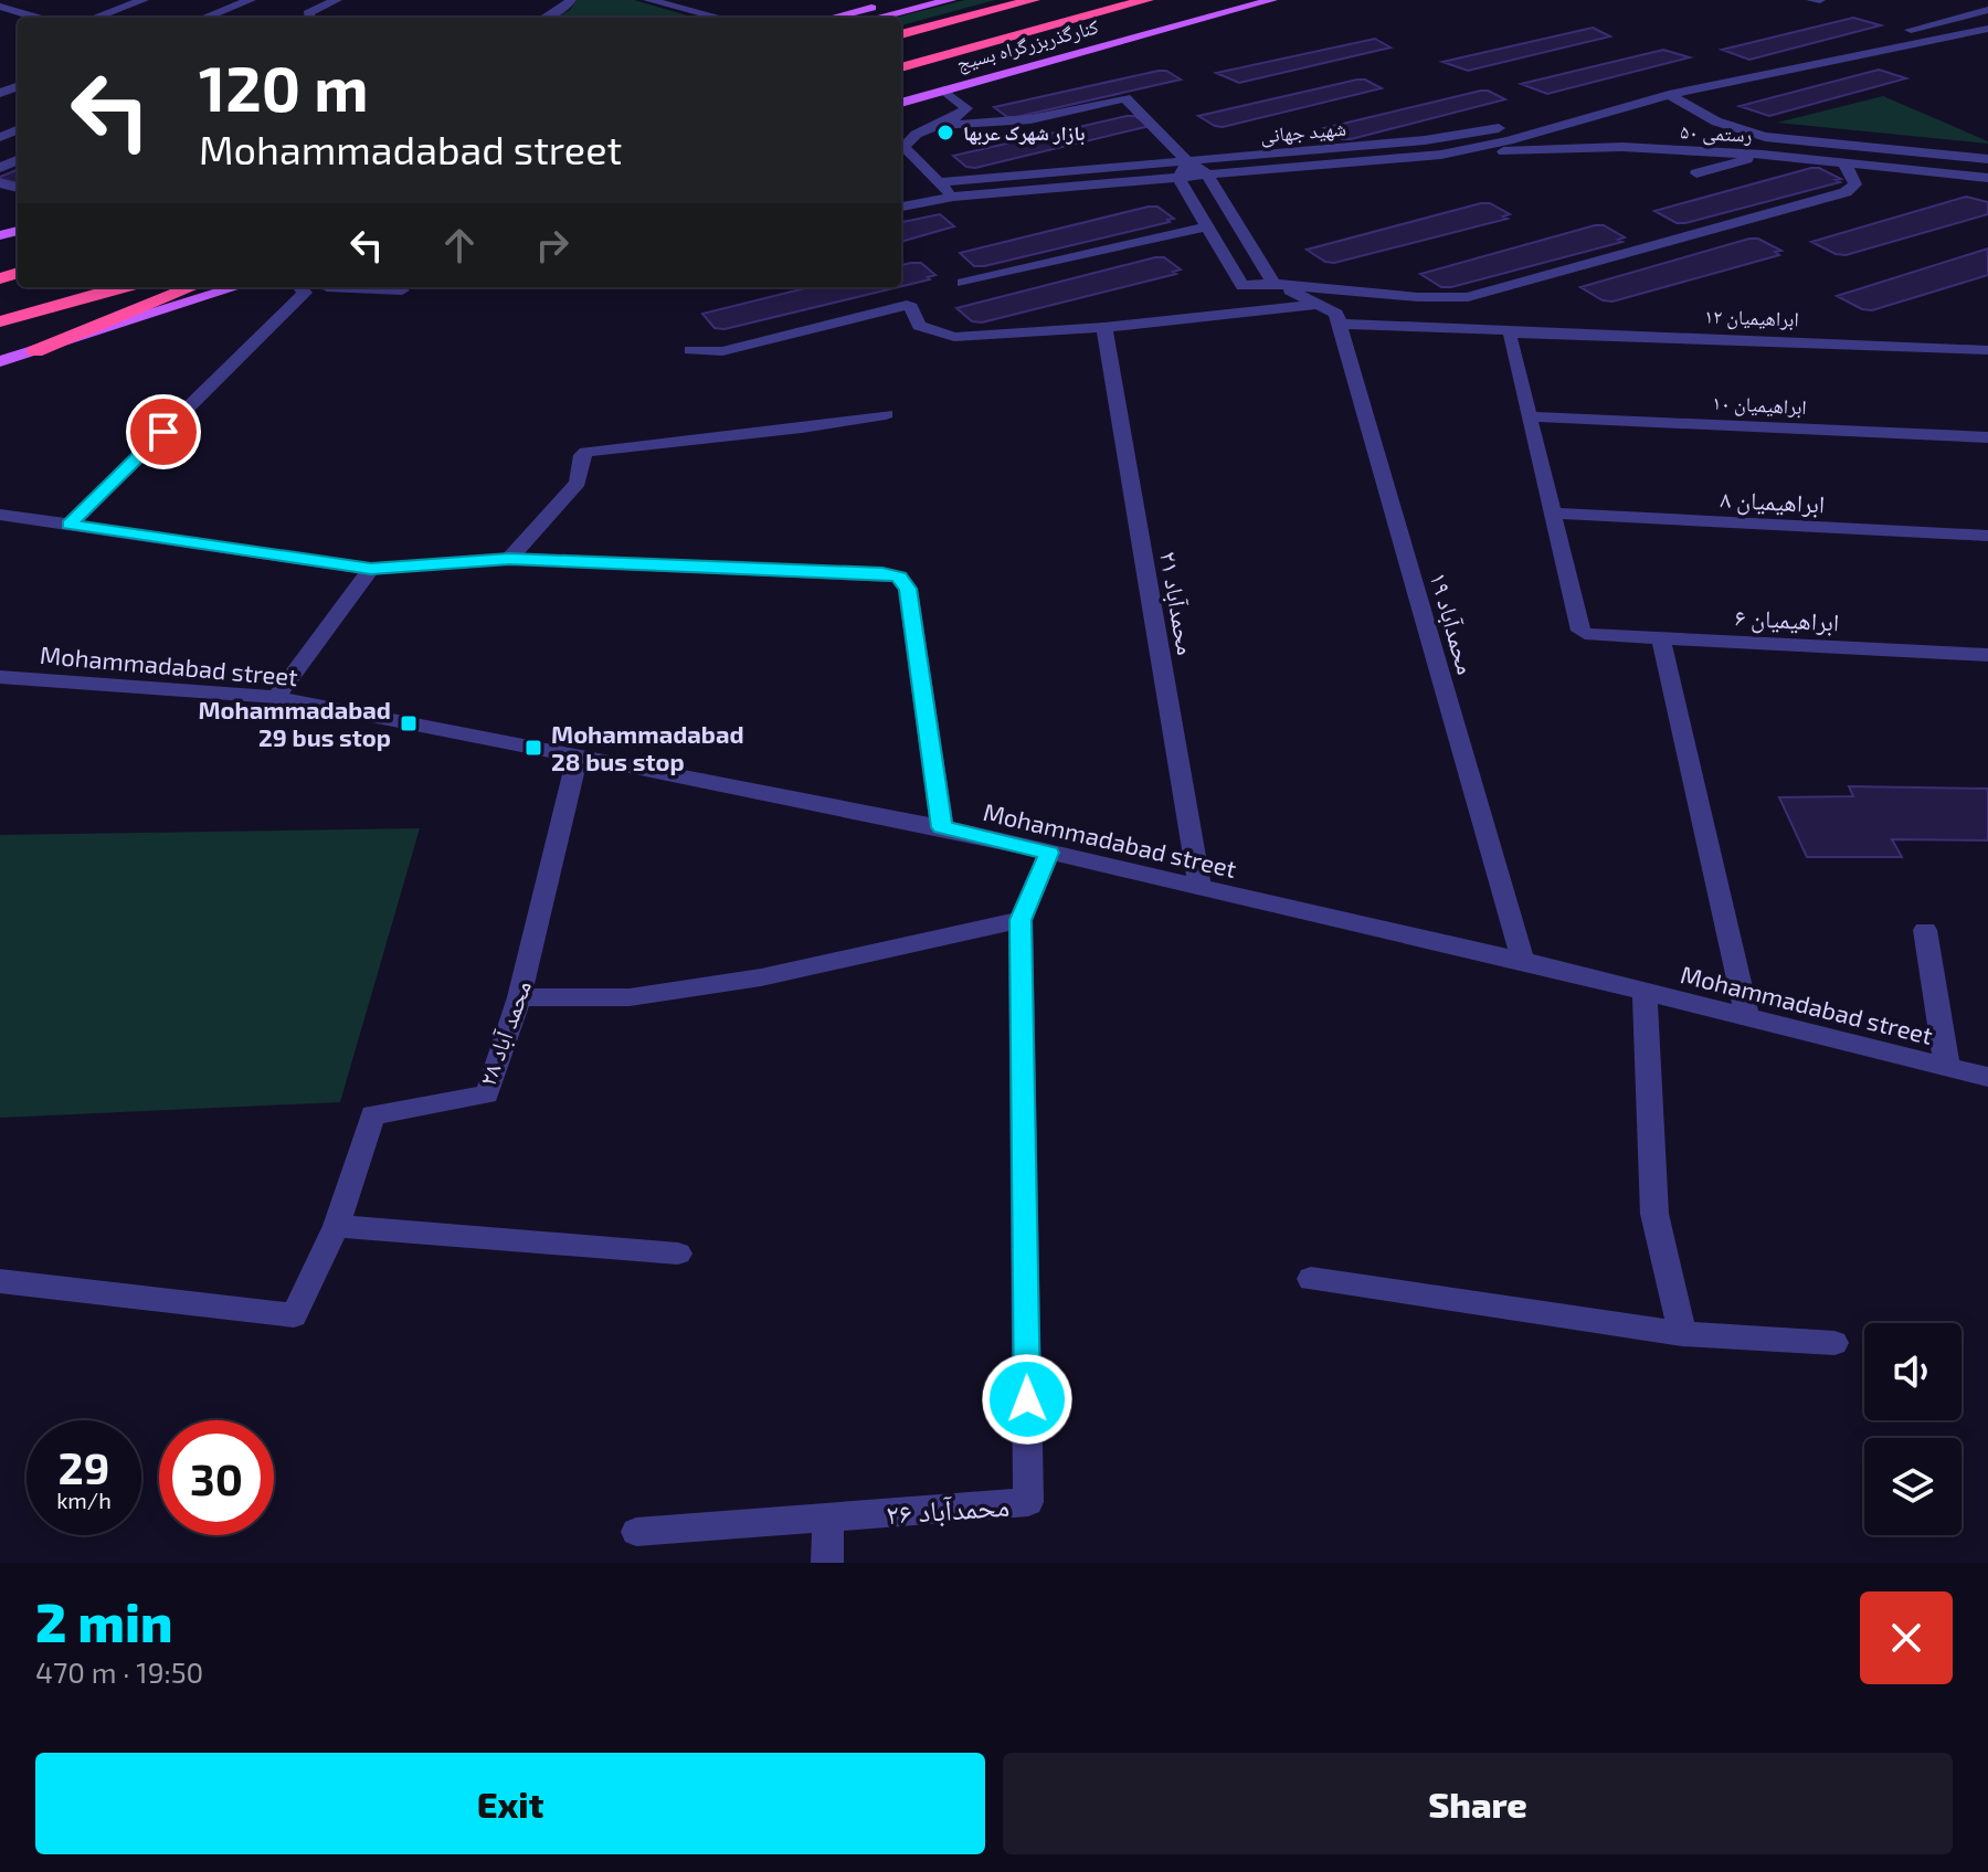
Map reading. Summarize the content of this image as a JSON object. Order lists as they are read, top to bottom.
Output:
{
  "streets": {
    "main road": ["کنارگذربزرگراه بسیج"],
    "street": [
      "شهید جهانی",
      "رستمی ۵۰",
      "ابراهیمیان ۱۲",
      "ابراهیمیان ۱۰",
      "ابراهیمیان ۸",
      "محمدآباد ۲۱",
      "ابراهیمیان ۶",
      "محمدآباد ۱۹",
      "Mohammadabad street",
      "محمد آباد ۲۸",
      "محمدآباد ۲۶"
    ]
  },
  "crossings": [
    ["شهید جهانی", "رستمی ۵۰"],
    ["ابراهیمیان ۱۲", "محمدآباد ۱۹"],
    ["ابراهیمیان ۸", "ابراهیمیان ۶"],
    ["محمدآباد ۲۱", "Mohammadabad street"],
    ["محمدآباد ۱۹", "Mohammadabad street"],
    ["Mohammadabad street", "محمد آباد ۲۸"],
    ["Mohammadabad street", "محمدآباد ۲۶"]
  ],
  "places": {
    "other": ["بازار شهرک عربها"],
    "transit": ["Mohammadabad 29 bus stop", "Mohammadabad 28 bus stop"]
  },
  "page": {
    "turn": ["120 m", "Mohammadabad street"],
    "speed": "29 km/h",
    "limit": "30",
    "heading": ["2 min", "470 m · 19:50"],
    "buttons": ["Exit", "Share"]
  }
}
